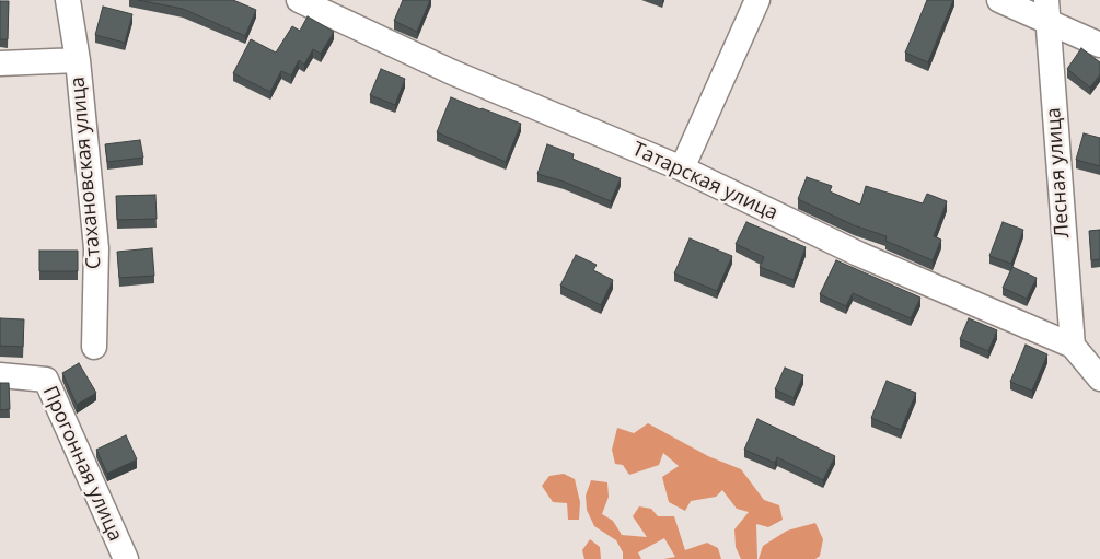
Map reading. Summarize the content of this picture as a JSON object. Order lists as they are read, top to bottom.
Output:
{
  "streets": {
    "street": [
      "Стахановская улица",
      "Лесная улица",
      "Татарская улица",
      "Прогонная улица"
    ]
  },
  "crossings": [
    ["Лесная улица", "Татарская улица"]
  ]
}
